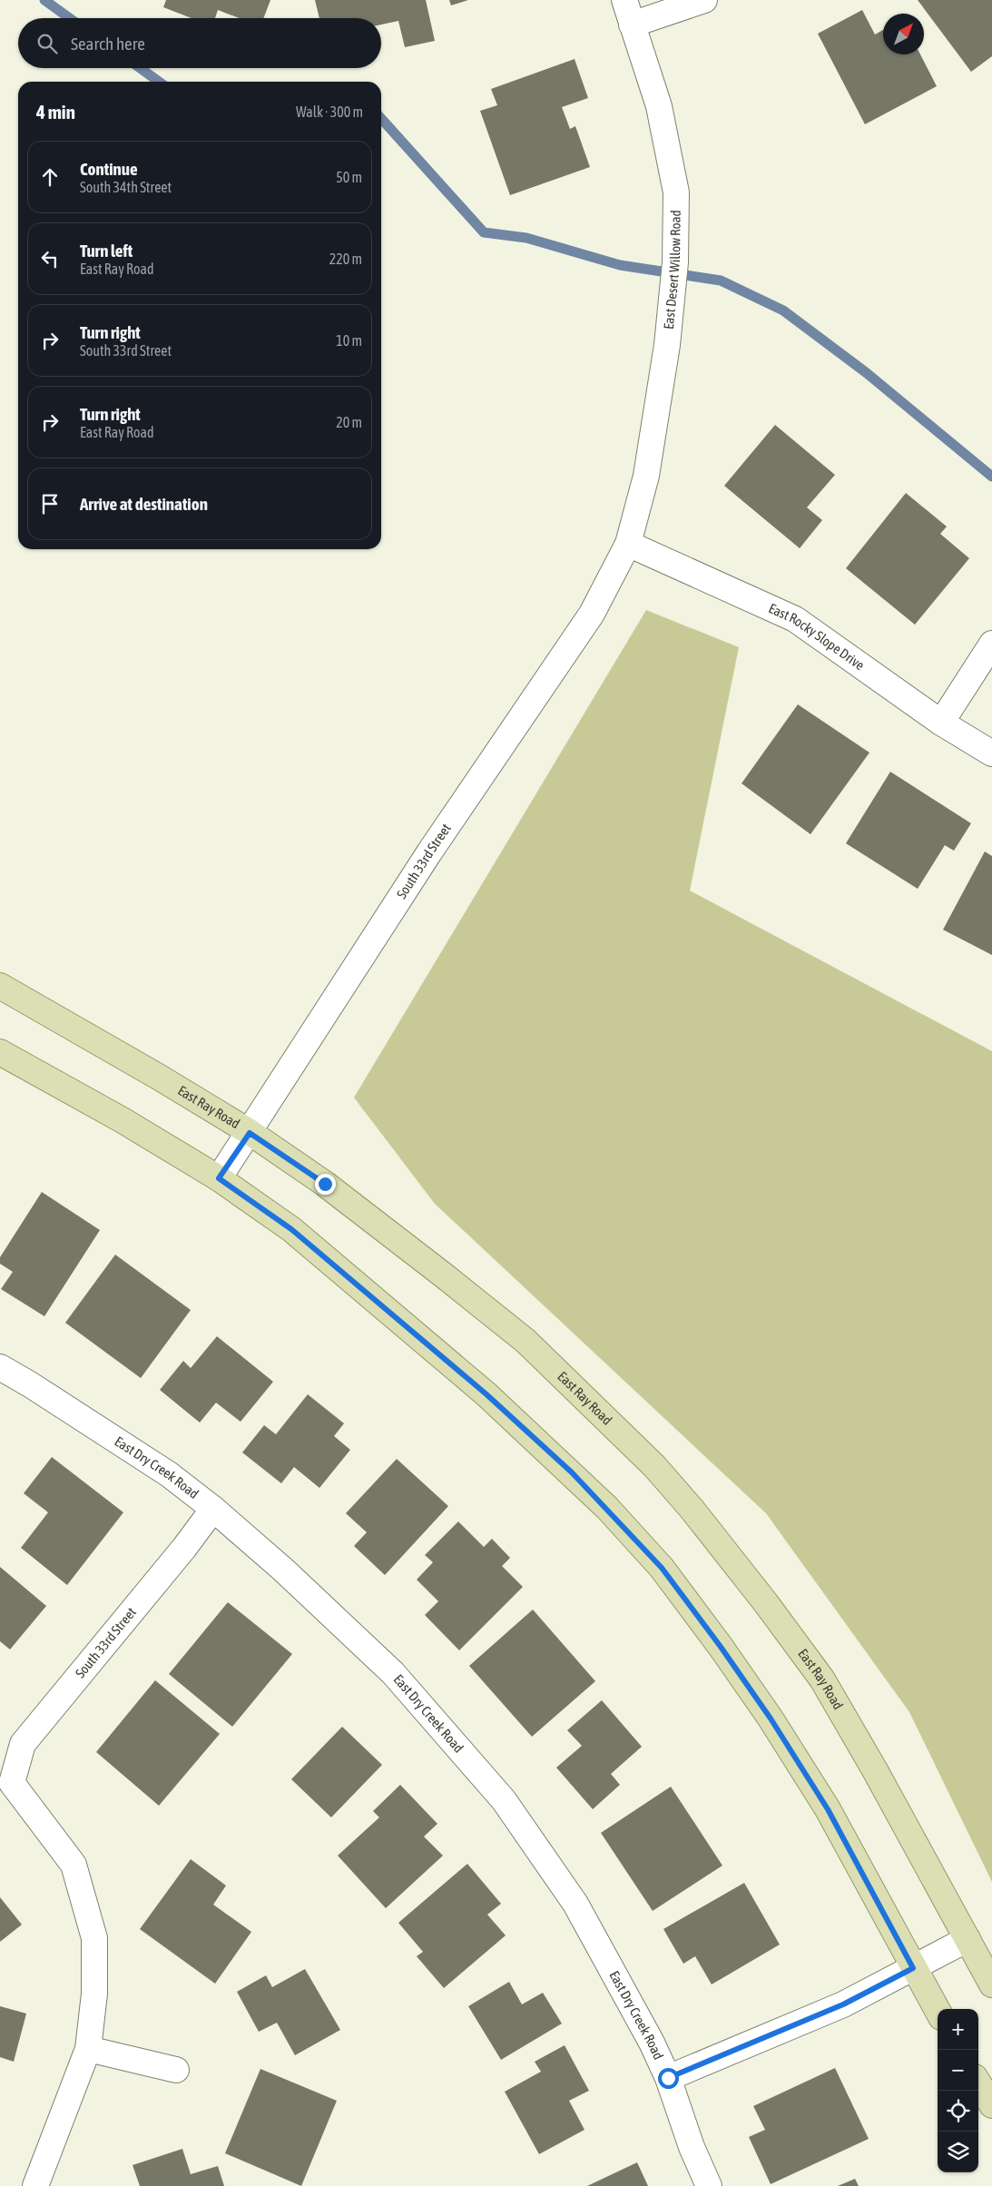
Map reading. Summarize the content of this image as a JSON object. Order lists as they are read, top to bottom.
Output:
{
  "streets": {
    "main road": ["East Ray Road"],
    "street": [
      "East Desert Willow Road",
      "East Rocky Slope Drive",
      "South 33rd Street",
      "East Dry Creek Road"
    ]
  },
  "crossings": [
    ["East Desert Willow Road", "East Rocky Slope Drive"],
    ["East Desert Willow Road", "South 33rd Street"],
    ["East Rocky Slope Drive", "South 33rd Street"],
    ["South 33rd Street", "East Ray Road"],
    ["South 33rd Street", "East Dry Creek Road"]
  ],
  "north": "top right",
  "page": {
    "search": "Search here",
    "heading": ["4 min", "Walk · 300 m"],
    "list": [
      ["Continue", "South 34th Street", "50 m"],
      ["Turn left", "East Ray Road", "220 m"],
      ["Turn right", "South 33rd Street", "10 m"],
      ["Turn right", "East Ray Road", "20 m"],
      "Arrive at destination"
    ],
    "map_buttons": ["+", "−"]
  }
}
